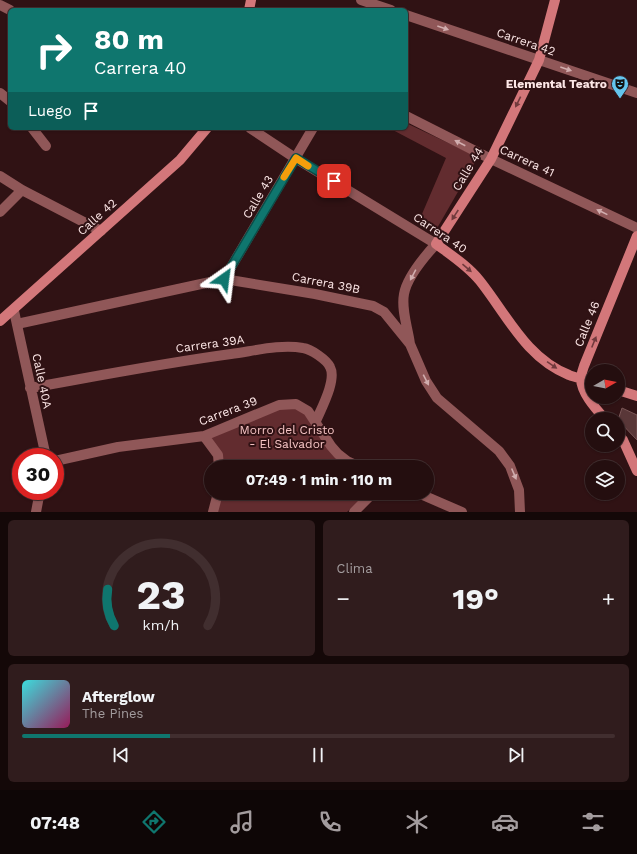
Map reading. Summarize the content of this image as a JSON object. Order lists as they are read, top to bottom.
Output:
{
  "streets": {
    "street": [
      "Carrera 42",
      "Carrera 41",
      "Calle 44",
      "Calle 43",
      "Calle 42",
      "Carrera 40",
      "Carrera 39B",
      "Calle 46",
      "Carrera 39A",
      "Calle 40A",
      "Carrera 39"
    ]
  },
  "crossings": [
    ["Carrera 42", "Calle 44"],
    ["Carrera 41", "Calle 44"],
    ["Calle 44", "Carrera 40"],
    ["Calle 44", "Carrera 39B"],
    ["Calle 43", "Carrera 40"],
    ["Calle 43", "Carrera 39B"],
    ["Calle 42", "Calle 40A"],
    ["Carrera 40", "Calle 46"],
    ["Carrera 39B", "Calle 40A"],
    ["Carrera 39A", "Calle 40A"],
    ["Carrera 39A", "Carrera 39"]
  ],
  "one_way": [
    "Carrera 42",
    "Carrera 41",
    "Calle 44",
    "Carrera 40",
    "Calle 46"
  ],
  "parks": ["Morro del Cristo - El Salvador"],
  "places": {
    "theatre": ["Elemental Teatro"]
  },
  "north": "right",
  "page": {
    "turn": ["80 m", "Carrera 40"],
    "then": "Luego",
    "limit": "30",
    "trip": "07:49 · 1 min · 110 m",
    "tile": "Clima",
    "heat": ["−", "19°", "+"],
    "song": ["Afterglow", "The Pines"],
    "tabs": "07:48",
    "gauge": ["23", "km/h"]
  }
}
